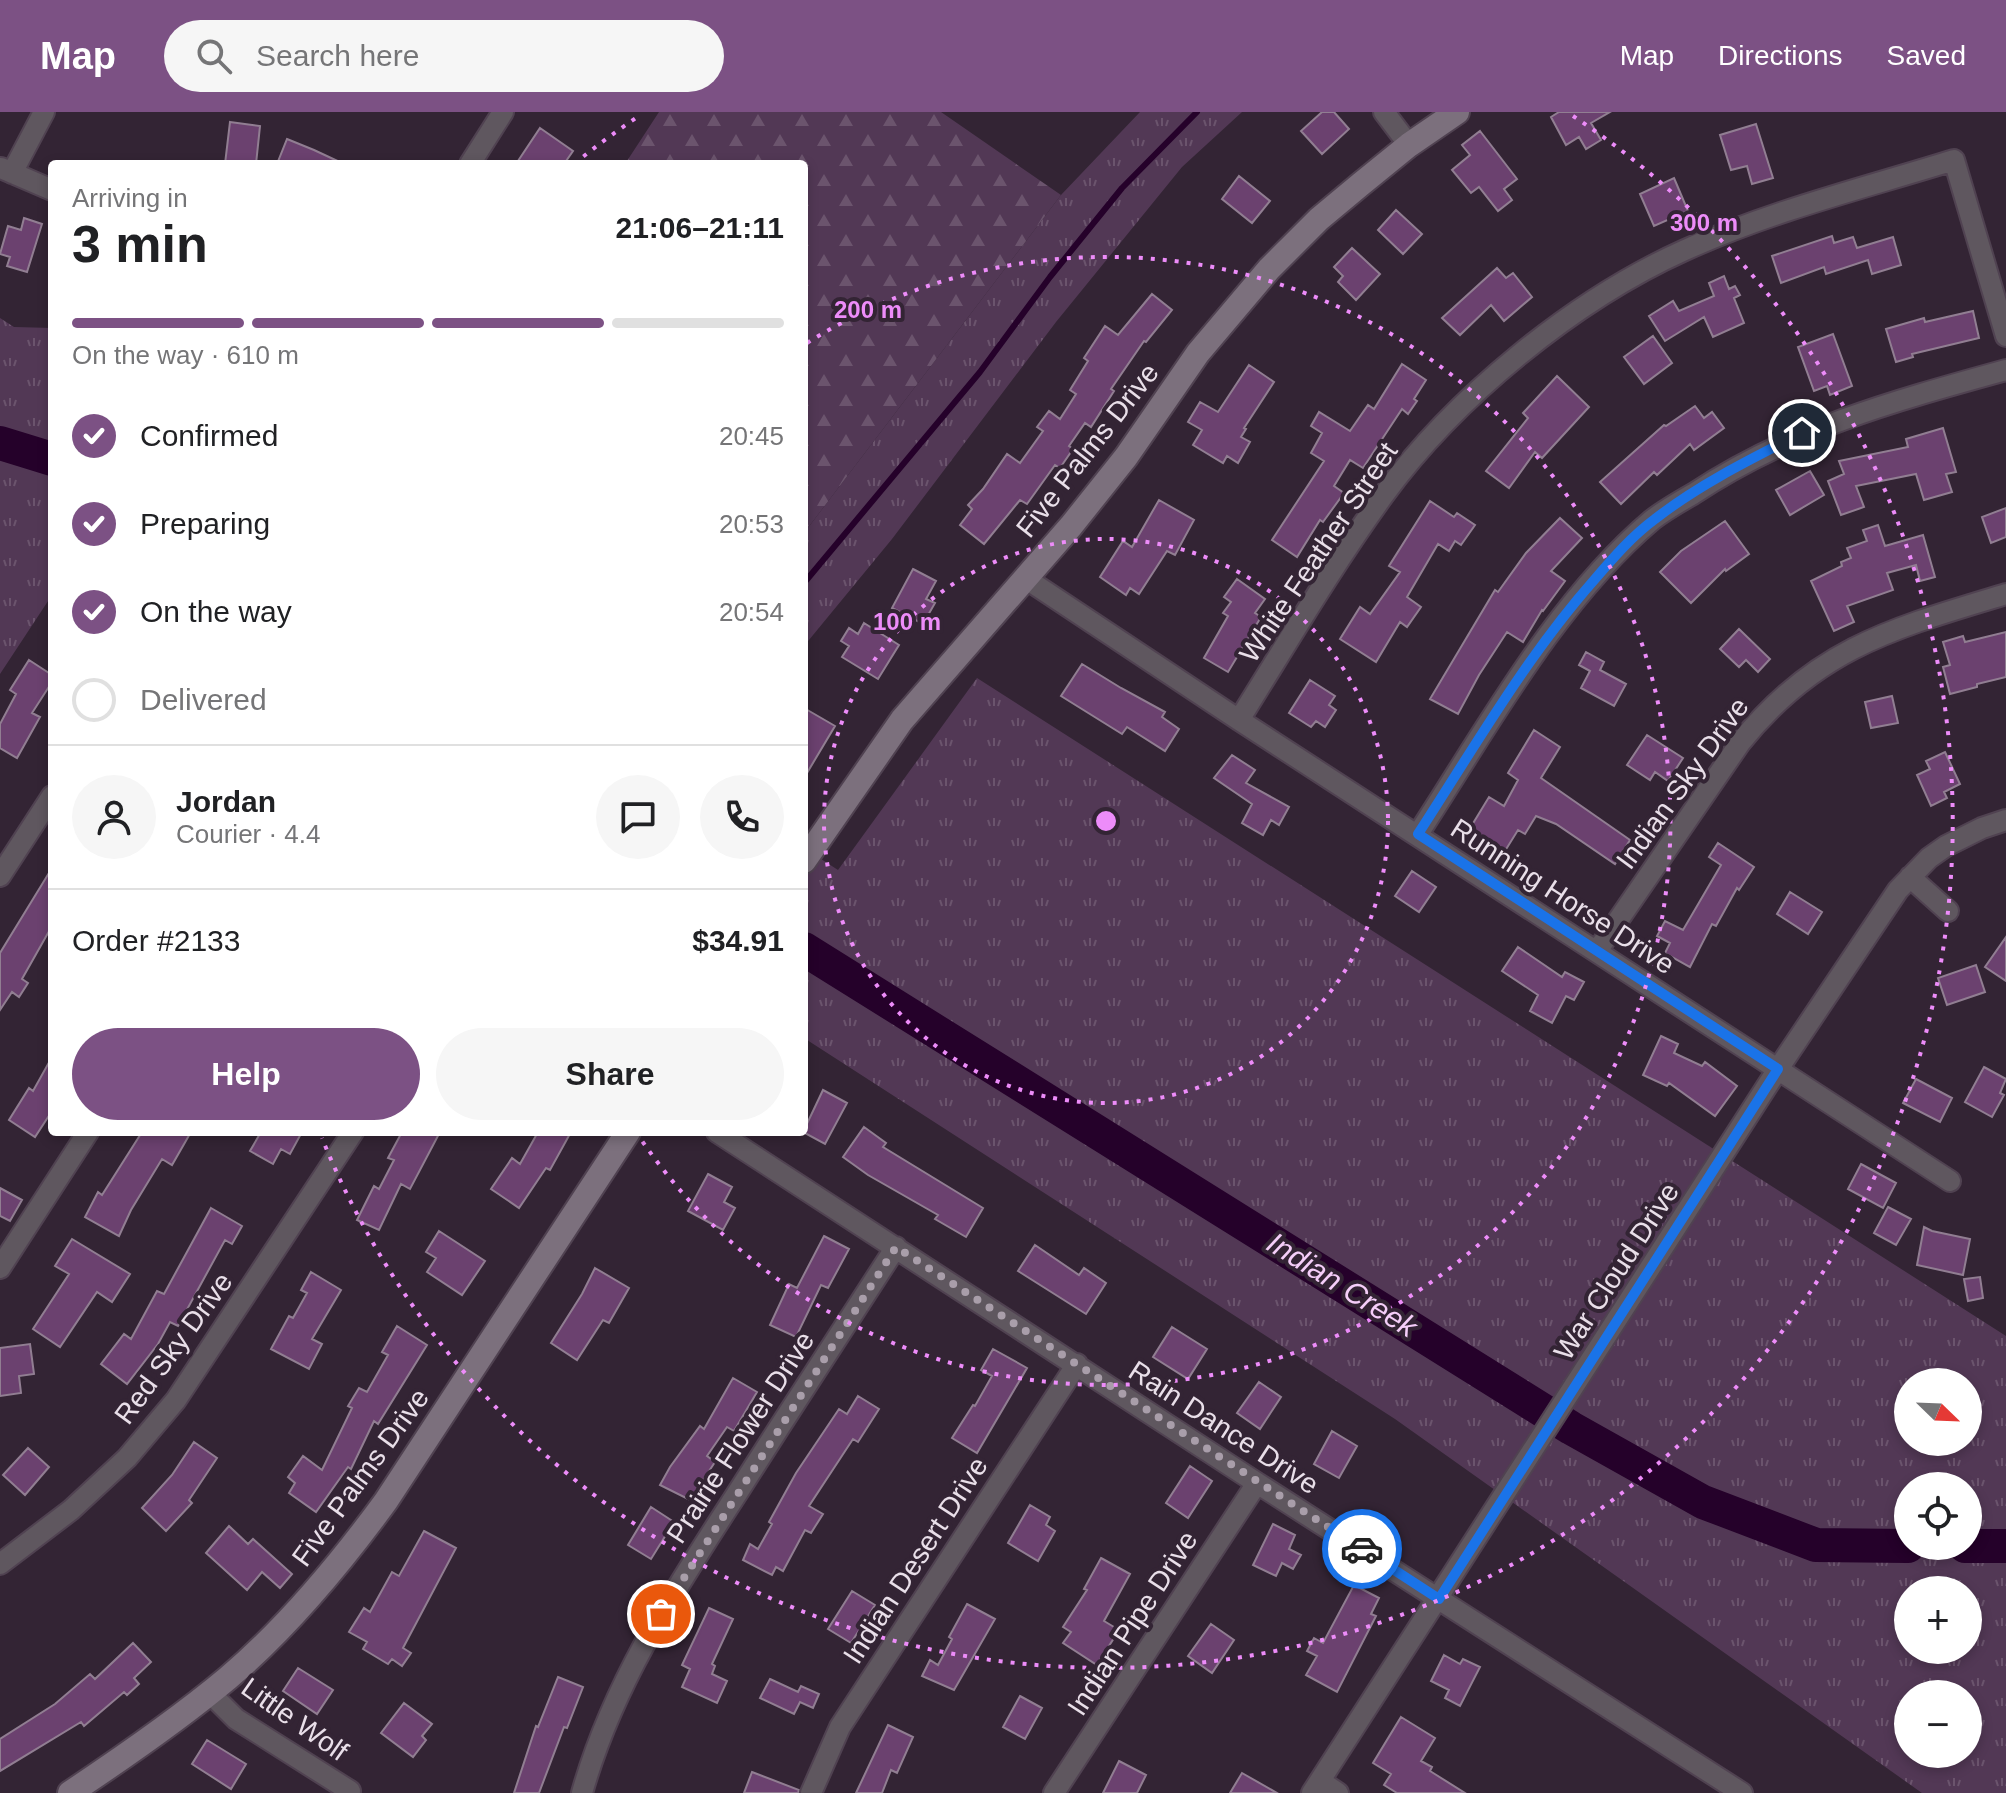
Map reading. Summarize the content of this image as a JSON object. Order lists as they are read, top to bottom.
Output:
{
  "streets": {
    "street": [
      "Five Palms Drive",
      "White Feather Street",
      "Indian Sky Drive",
      "Running Horse Drive",
      "War Cloud Drive",
      "Red Sky Drive",
      "Rain Dance Drive",
      "Prairie Flower Drive",
      "Indian Desert Drive",
      "Indian Pipe Drive",
      "Little Wolf"
    ]
  },
  "crossings": [
    ["Five Palms Drive", "Running Horse Drive"],
    ["Five Palms Drive", "Little Wolf"],
    ["White Feather Street", "Running Horse Drive"],
    ["Indian Sky Drive", "Running Horse Drive"],
    ["Running Horse Drive", "War Cloud Drive"],
    ["War Cloud Drive", "Rain Dance Drive"],
    ["Rain Dance Drive", "Prairie Flower Drive"],
    ["Rain Dance Drive", "Indian Desert Drive"],
    ["Rain Dance Drive", "Indian Pipe Drive"]
  ],
  "water": ["Indian Creek"],
  "north": "bottom right",
  "page": {
    "header": "Map",
    "search": "Search here",
    "nav": ["Map", "Directions", "Saved"],
    "heading": ["3 min", "Arriving in", "21:06–21:11"],
    "panel": [
      "Jordan",
      "Courier · 4.4",
      "Order #2133",
      "$34.91"
    ],
    "bar": "On the way · 610 m",
    "list": [
      ["Confirmed", "20:45"],
      ["Preparing", "20:53"],
      ["On the way", "20:54"],
      "Delivered"
    ],
    "buttons": ["Help", "Share"],
    "map_buttons": ["+", "−"]
  },
  "rings": ["300 m", "200 m", "100 m"]
}
